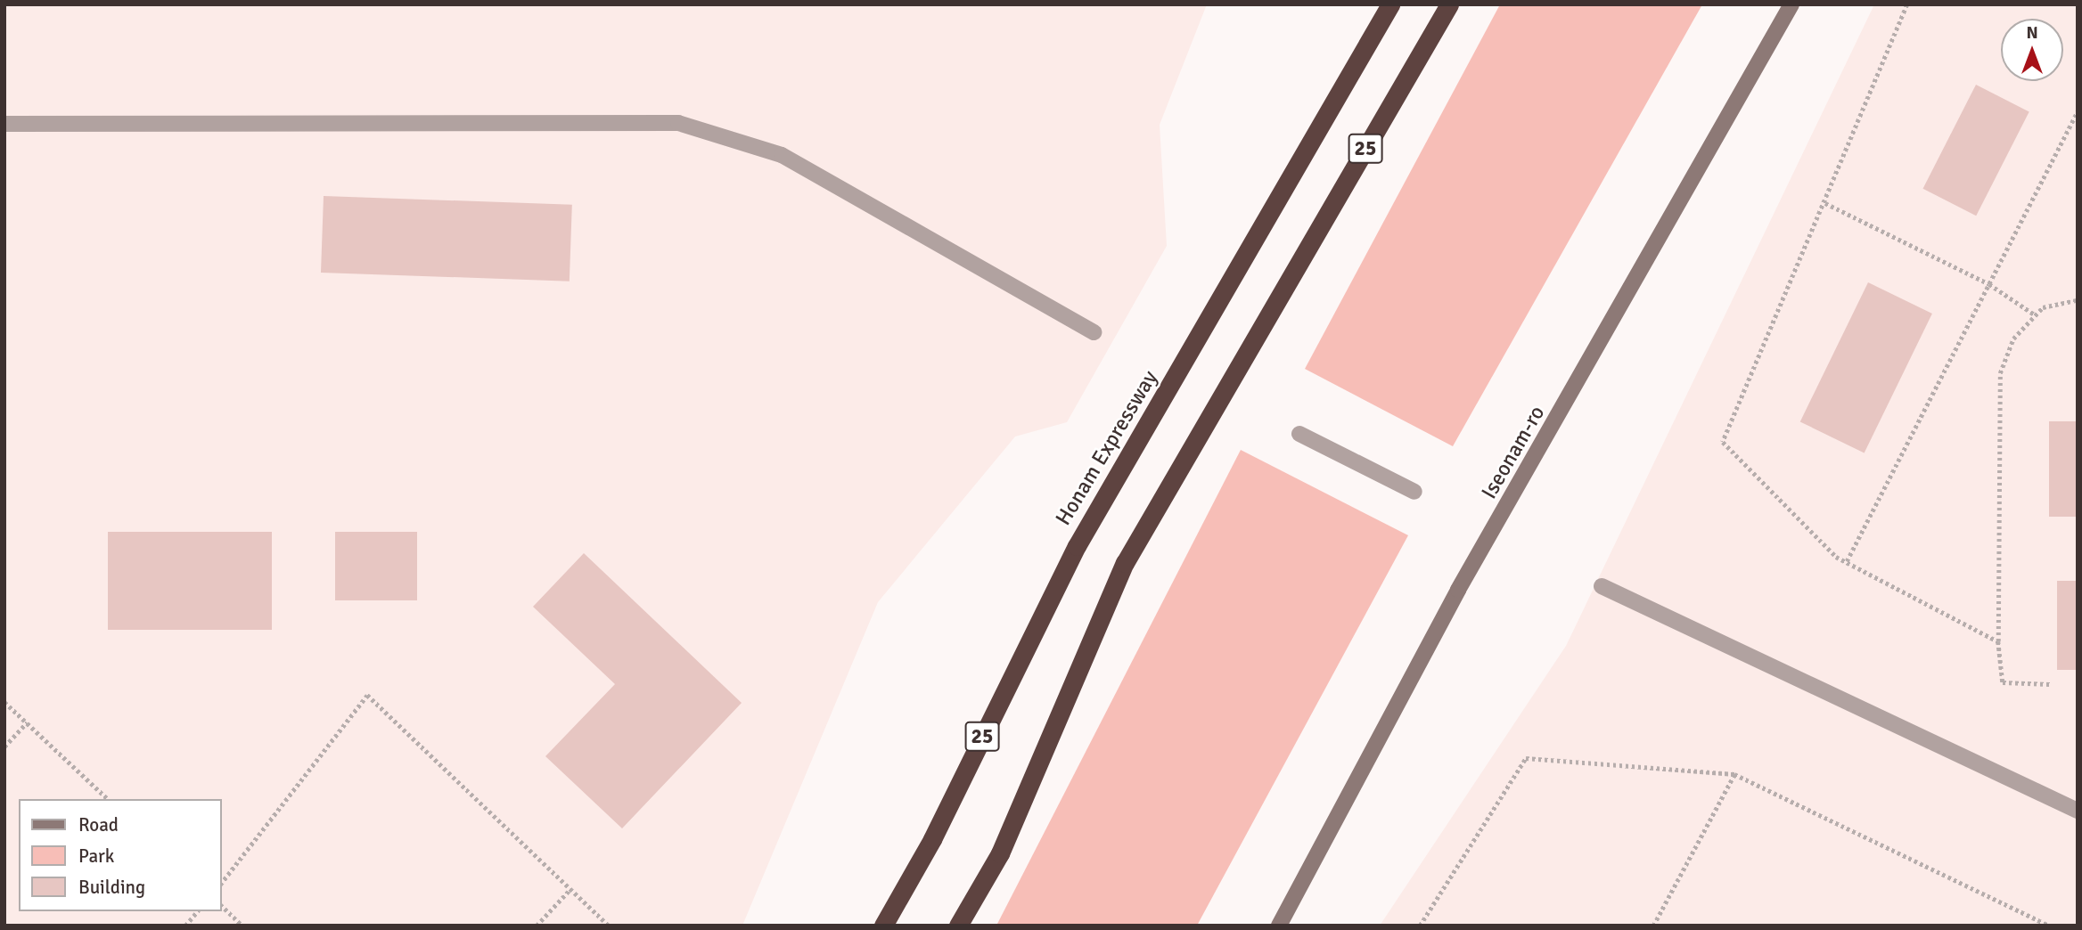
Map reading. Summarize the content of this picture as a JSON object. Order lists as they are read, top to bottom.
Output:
{
  "streets": {
    "highway": ["25", "Honam Expressway"],
    "main road": ["Iseonam-ro"]
  },
  "legend": ["Road", "Park", "Building"],
  "north": "top"
}
